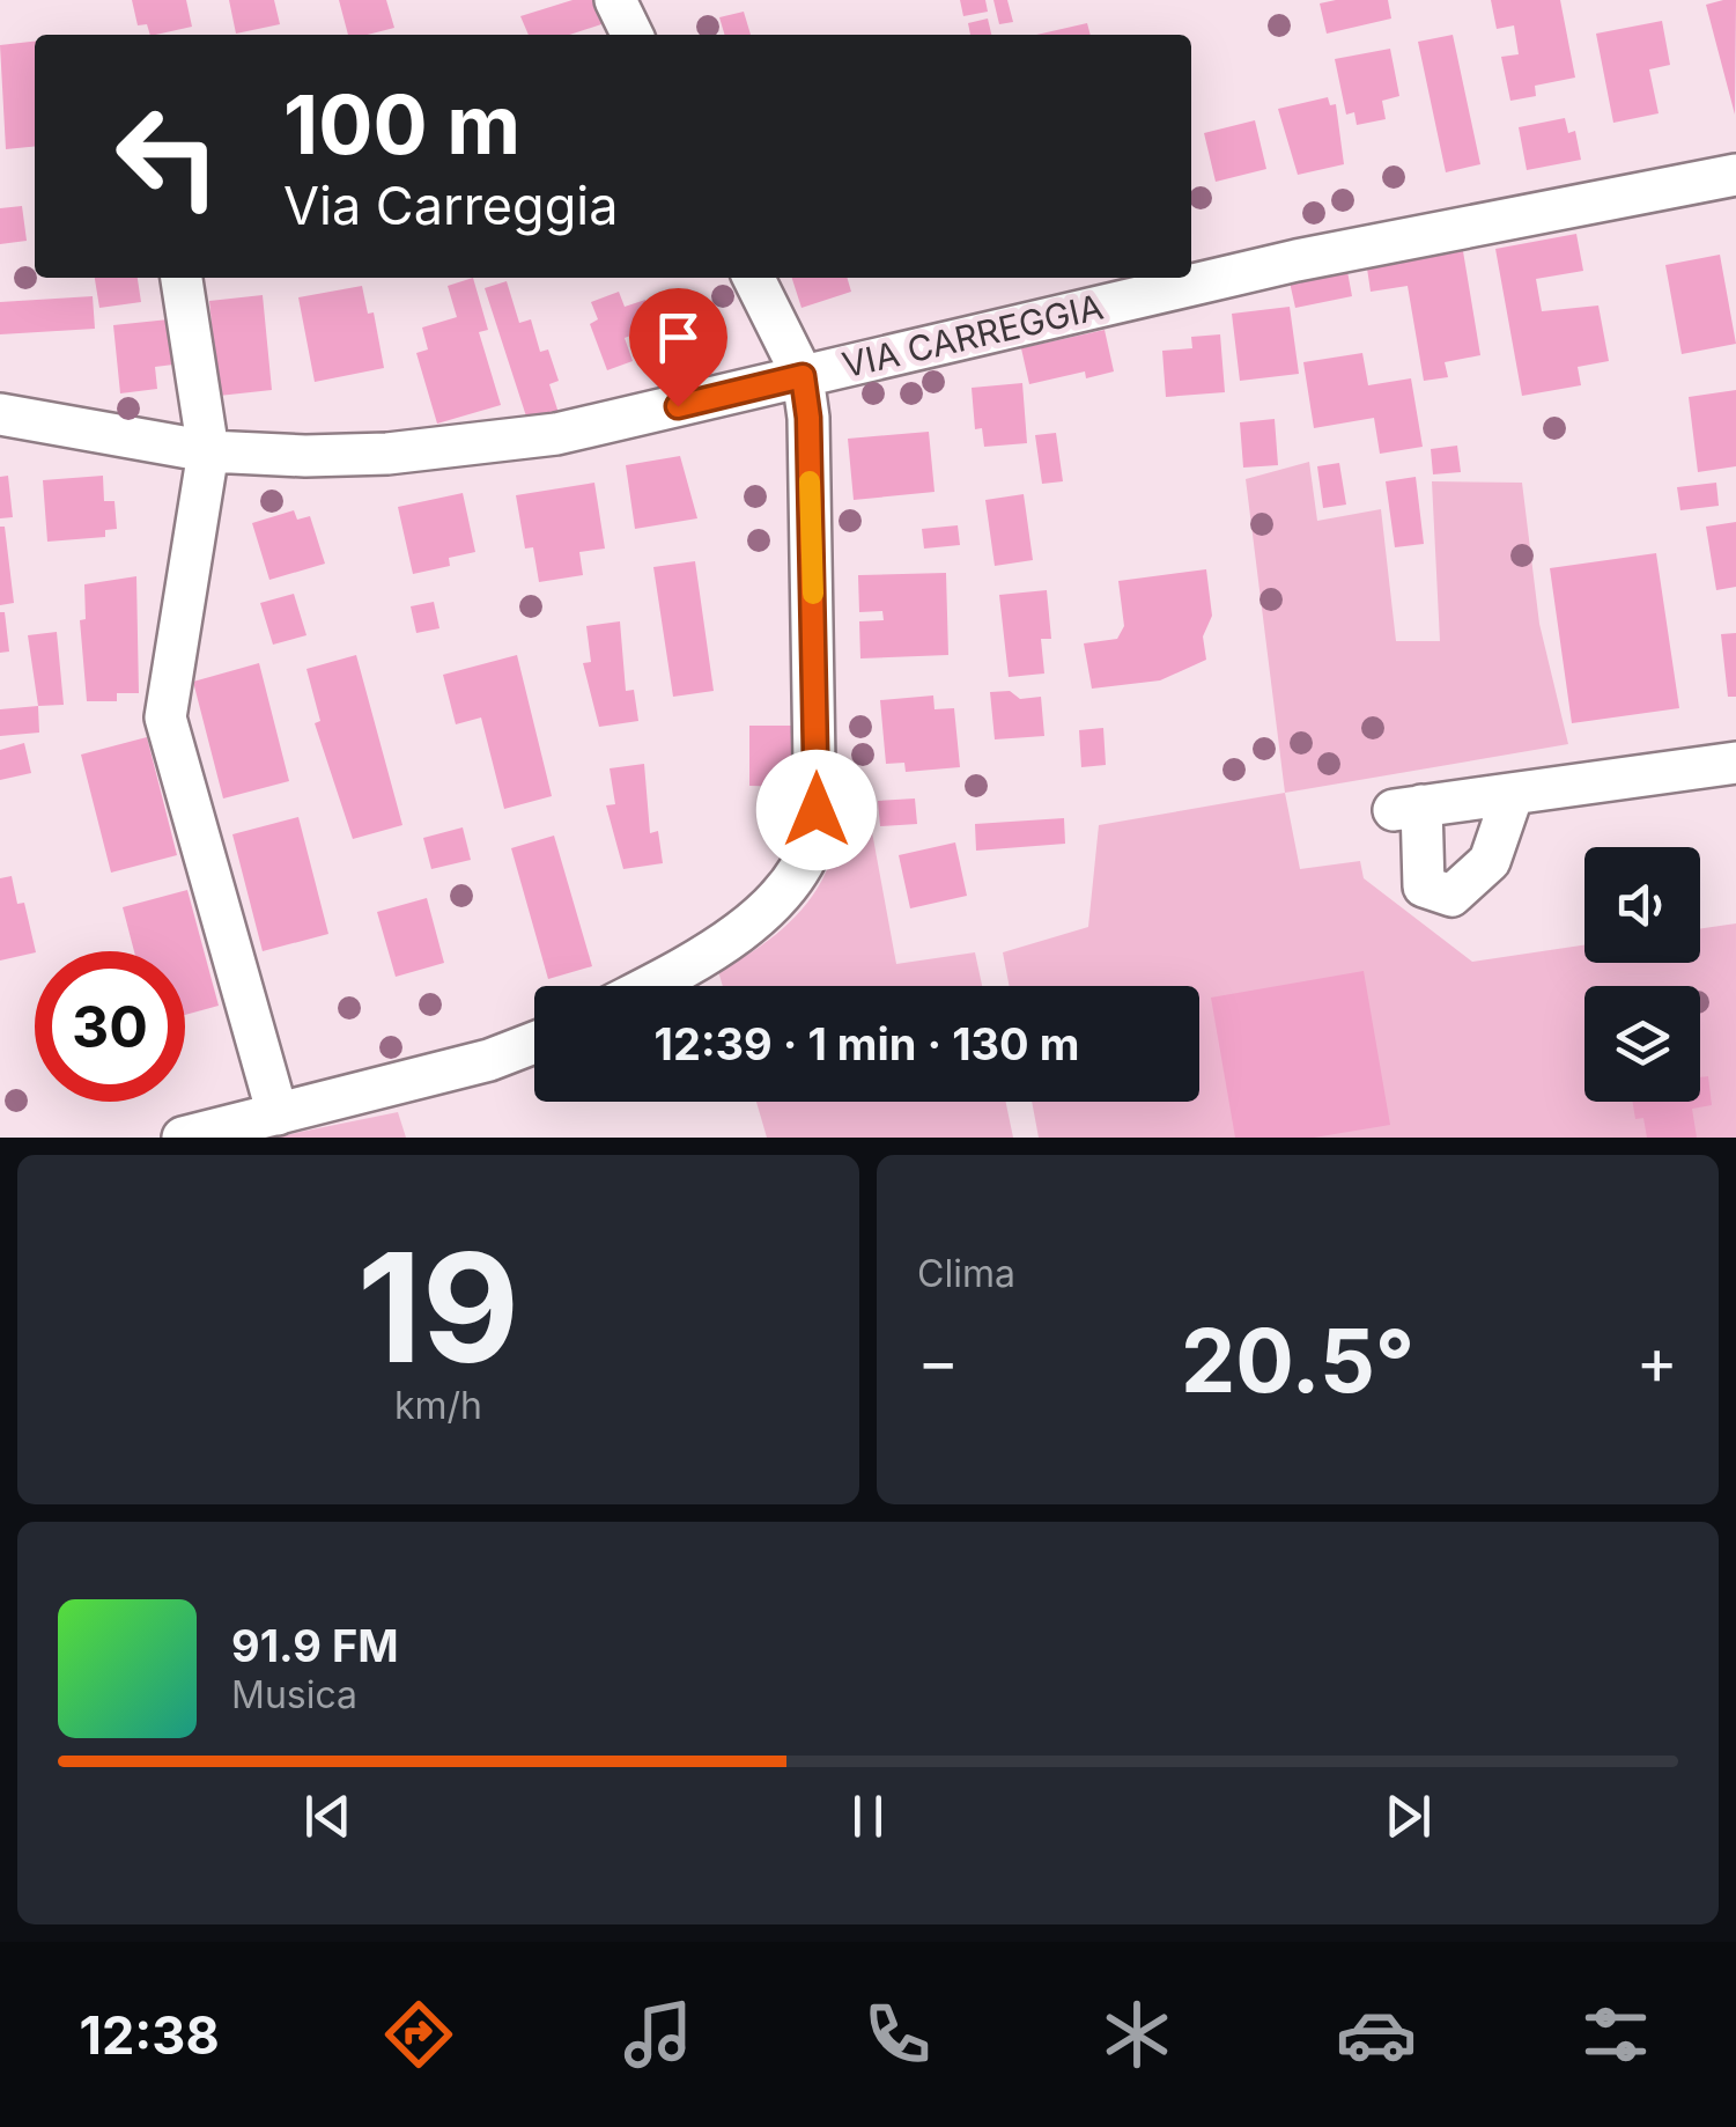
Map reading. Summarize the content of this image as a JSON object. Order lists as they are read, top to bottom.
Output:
{
  "streets": {
    "street": ["VIA CARREGGIA"]
  },
  "page": {
    "turn": ["100 m", "Via Carreggia"],
    "limit": "30",
    "trip": "12:39 · 1 min · 130 m",
    "tile": [
      ["19", "km/h"],
      "Clima"
    ],
    "heat": ["−", "20.5°", "+"],
    "song": ["91.9 FM", "Musica"],
    "tabs": "12:38"
  }
}
